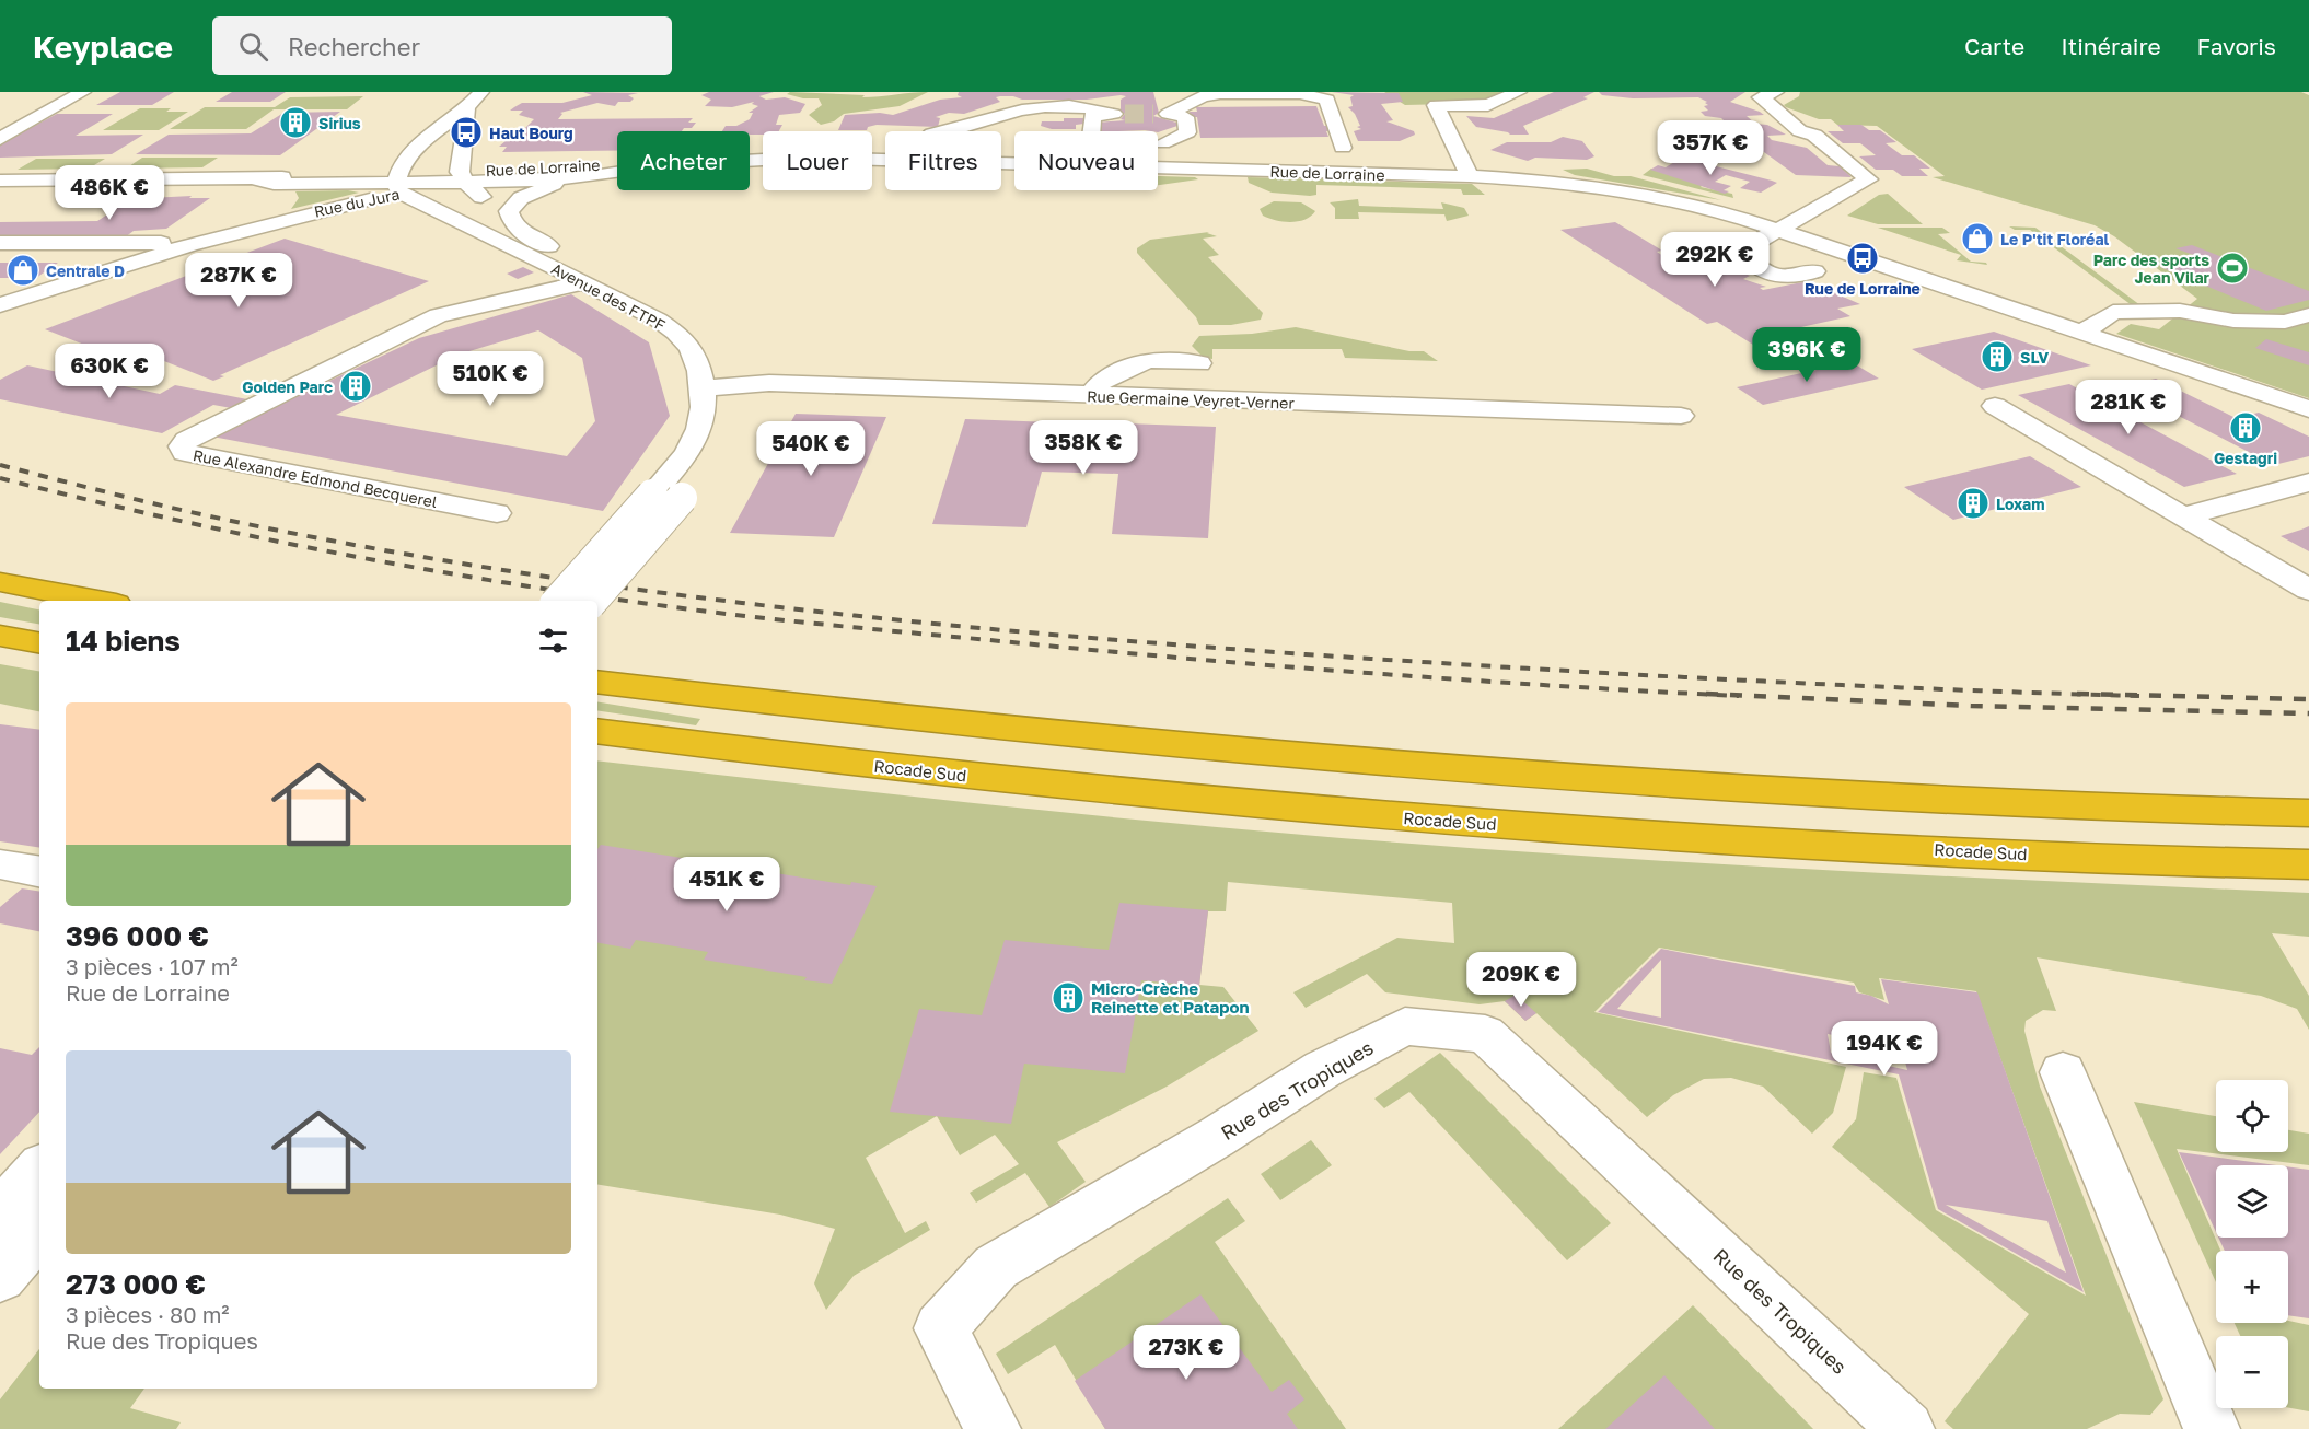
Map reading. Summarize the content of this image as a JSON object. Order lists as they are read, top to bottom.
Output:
{
  "streets": {
    "highway": ["Rocade Sud"],
    "street": [
      "Rue de Lorraine",
      "Rue du Jura",
      "Avenue des FTPF",
      "Rue Germaine Veyret-Verner",
      "Rue Alexandre Edmond Becquerel",
      "Rue des Tropiques"
    ]
  },
  "crossings": [
    ["Rue de Lorraine", "Rue du Jura"],
    ["Rue de Lorraine", "Avenue des FTPF"],
    ["Rue du Jura", "Avenue des FTPF"],
    ["Avenue des FTPF", "Rue Germaine Veyret-Verner"],
    ["Avenue des FTPF", "Rue Alexandre Edmond Becquerel"]
  ],
  "places": {
    "building": [
      "Sirius",
      "SLV",
      "Golden Parc",
      "Gestagri",
      "Loxam",
      "Micro-Crèche Reinette et Patapon"
    ],
    "bus stop": ["Haut Bourg", "Rue de Lorraine"],
    "shop": ["Le P'tit Floréal", "Centrale D"],
    "sports": ["Parc des sports Jean Vilar"]
  },
  "page": {
    "header": "Keyplace",
    "search": "Rechercher",
    "nav": ["Carte", "Itinéraire", "Favoris"],
    "price": [
      "357K €",
      "486K €",
      "292K €",
      "287K €",
      "396K €",
      "630K €",
      "510K €",
      "281K €",
      "358K €",
      "540K €",
      "451K €",
      "209K €",
      "194K €",
      "273K €"
    ],
    "chip": [
      "Acheter",
      "Louer",
      "Filtres",
      "Nouveau"
    ],
    "heading": "14 biens",
    "list": [
      {
        "name": "396 000 €",
        "note": "3 pièces · 107 m² · Rue de Lorraine"
      },
      {
        "name": "273 000 €",
        "note": "3 pièces · 80 m² · Rue des Tropiques"
      }
    ],
    "map_buttons": ["+", "−"]
  }
}
